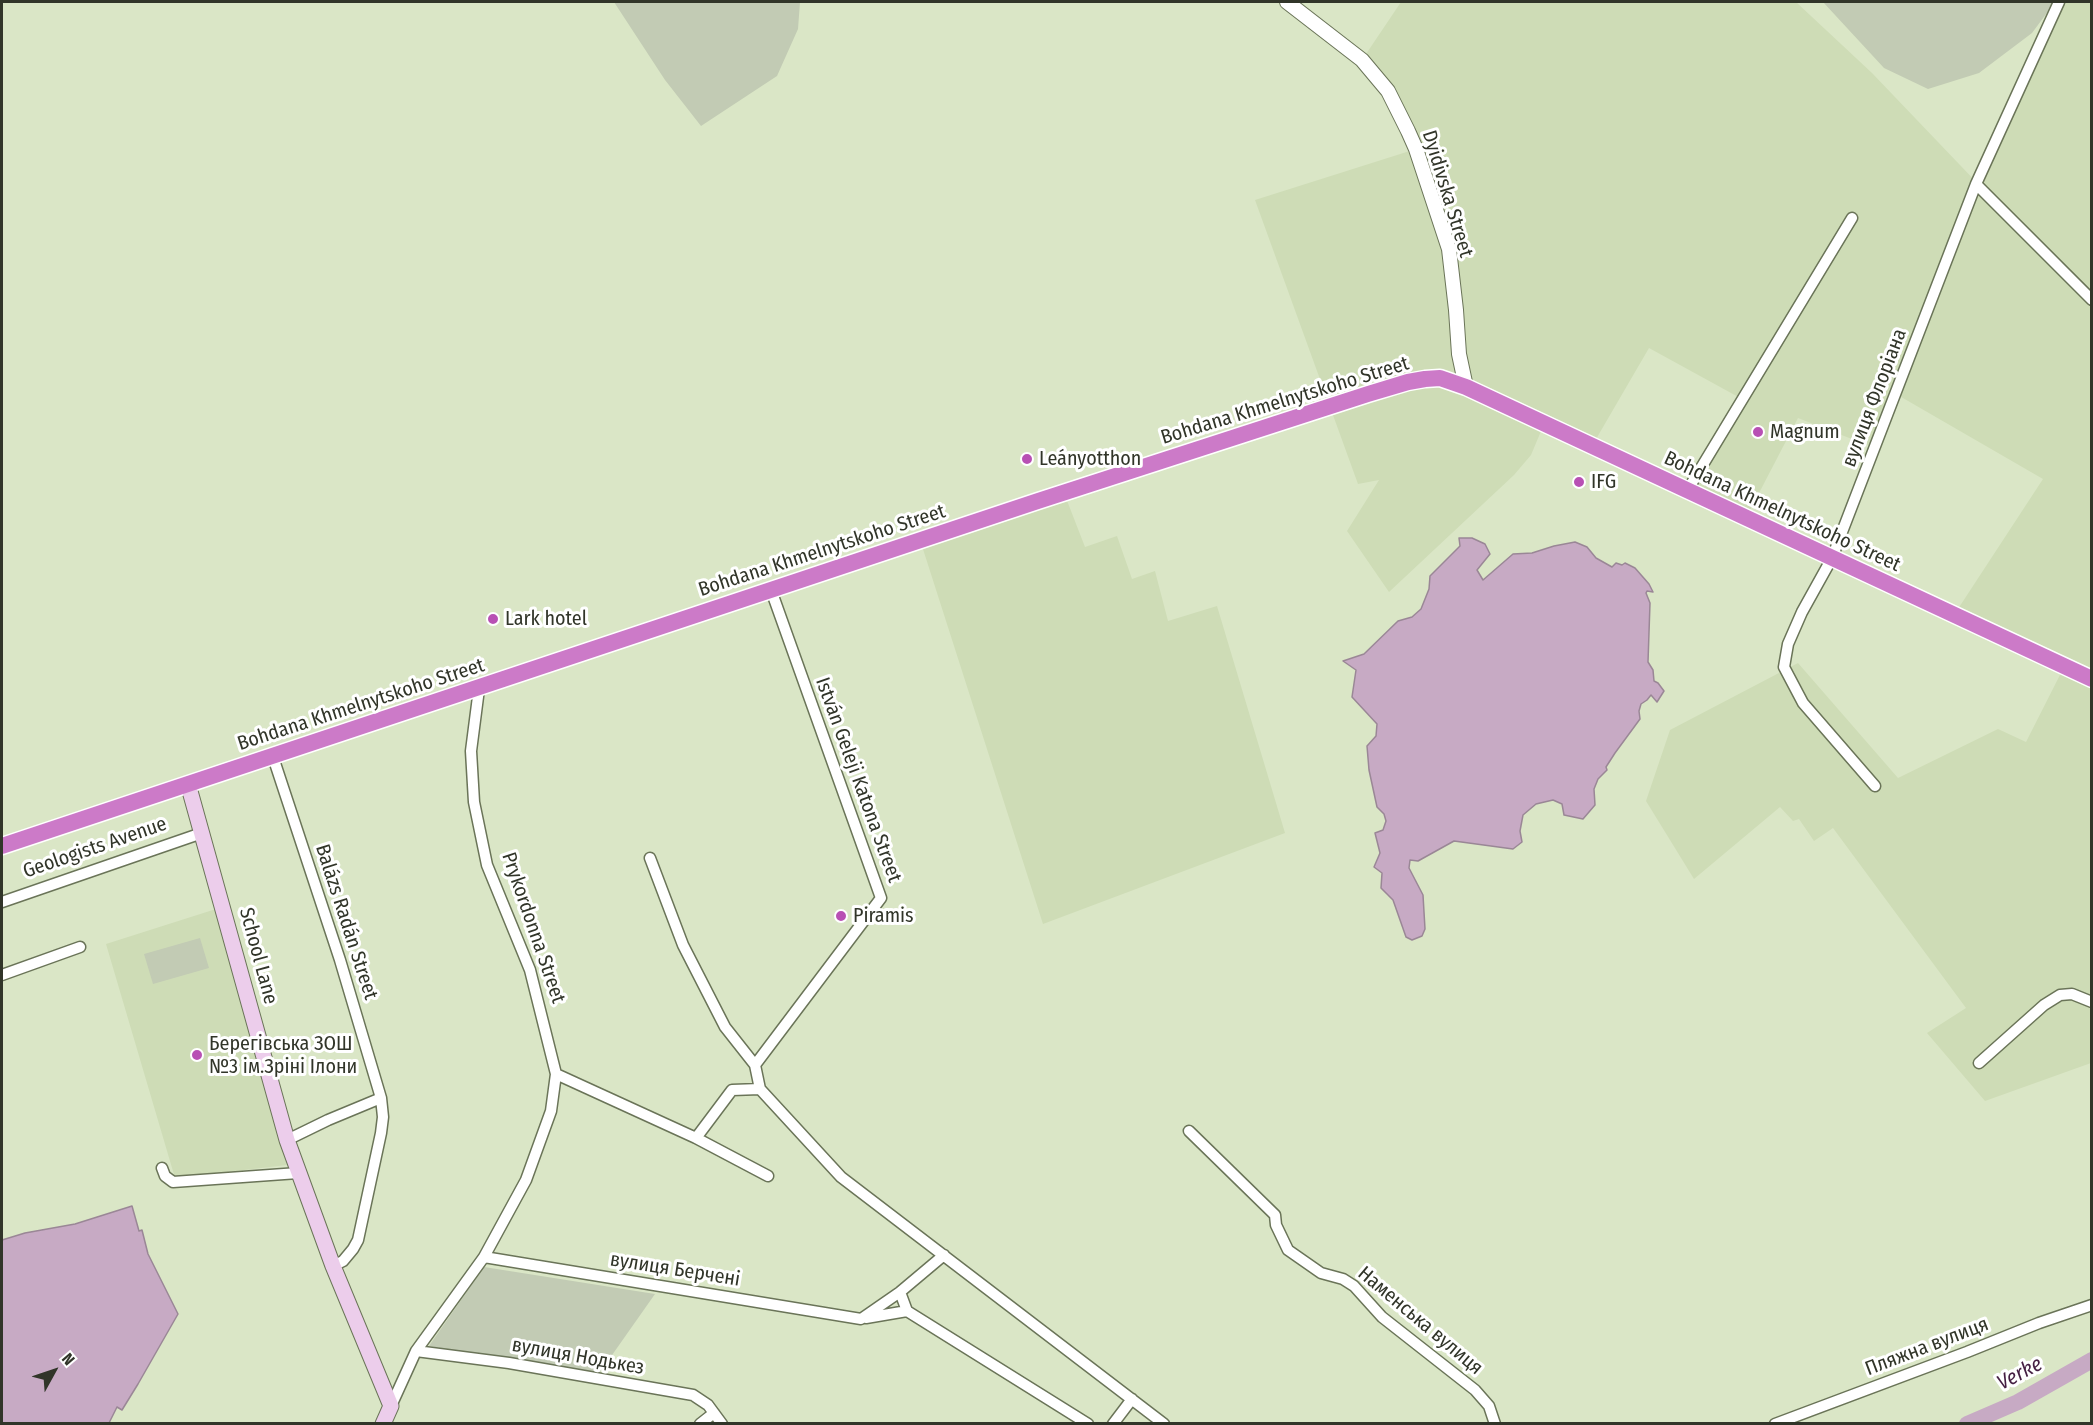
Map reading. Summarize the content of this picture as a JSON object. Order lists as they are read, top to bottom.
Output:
{
  "streets": {
    "highway": ["Bohdana Khmelnytskoho Street", "Geologists Avenue"],
    "main road": ["Prykordonna Street", "School Lane"],
    "street": [
      "Dyidivska Street",
      "вулиця Флоріана",
      "István Geleji Katona Street",
      "Balázs Radán Street",
      "вулиця Берчені",
      "Наменська вулиця",
      "Пляжна вулиця",
      "вулиця Нодькез"
    ]
  },
  "crossings": [
    ["Dyidivska Street", "Bohdana Khmelnytskoho Street"],
    ["вулиця Флоріана", "Bohdana Khmelnytskoho Street"],
    ["Bohdana Khmelnytskoho Street", "István Geleji Katona Street"],
    ["Bohdana Khmelnytskoho Street", "Geologists Avenue"],
    ["Bohdana Khmelnytskoho Street", "Balázs Radán Street"],
    ["Bohdana Khmelnytskoho Street", "Prykordonna Street"],
    ["Bohdana Khmelnytskoho Street", "School Lane"],
    ["Geologists Avenue", "School Lane"],
    ["Balázs Radán Street", "School Lane"],
    ["Prykordonna Street", "School Lane"],
    ["Prykordonna Street", "вулиця Берчені"],
    ["Prykordonna Street", "вулиця Нодькез"]
  ],
  "water": ["Verke"],
  "places": [
    "Magnum",
    "Leányotthon",
    "IFG",
    "Lark hotel",
    "Piramis",
    "Берегівська ЗОШ №3 ім.Зріні Ілони"
  ],
  "north": "top right"
}
